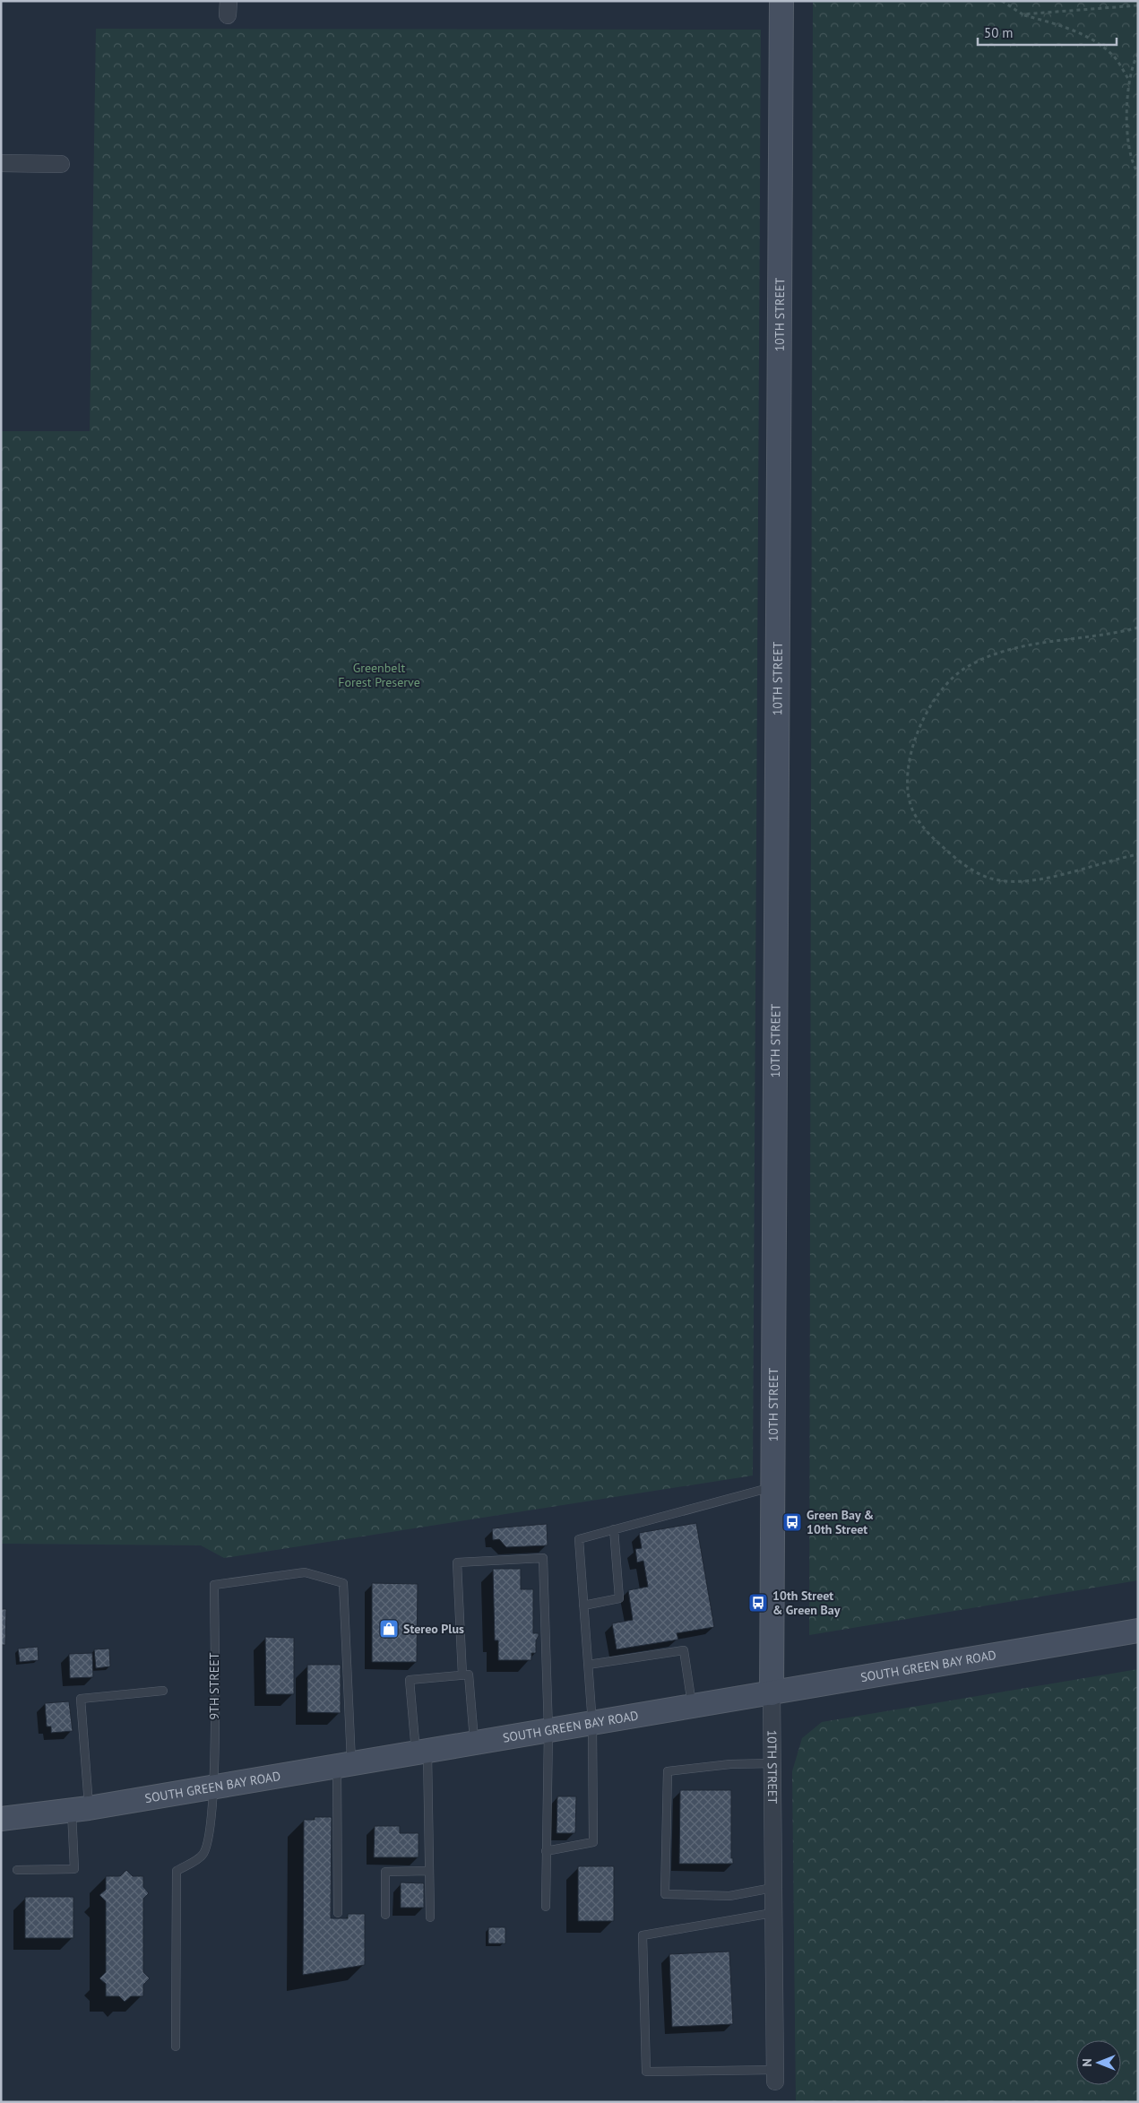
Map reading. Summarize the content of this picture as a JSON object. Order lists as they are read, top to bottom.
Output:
{
  "streets": {
    "street": ["10TH STREET", "SOUTH GREEN BAY ROAD"],
    "lane": ["9TH STREET"]
  },
  "crossings": [
    ["10TH STREET", "SOUTH GREEN BAY ROAD"],
    ["SOUTH GREEN BAY ROAD", "9TH STREET"]
  ],
  "parks": ["Greenbelt Forest Preserve"],
  "places": {
    "bus stop": ["Green Bay & 10th Street", "10th Street & Green Bay"],
    "shop": ["Stereo Plus"]
  },
  "scale_bar": "50 m",
  "north": "left"
}
